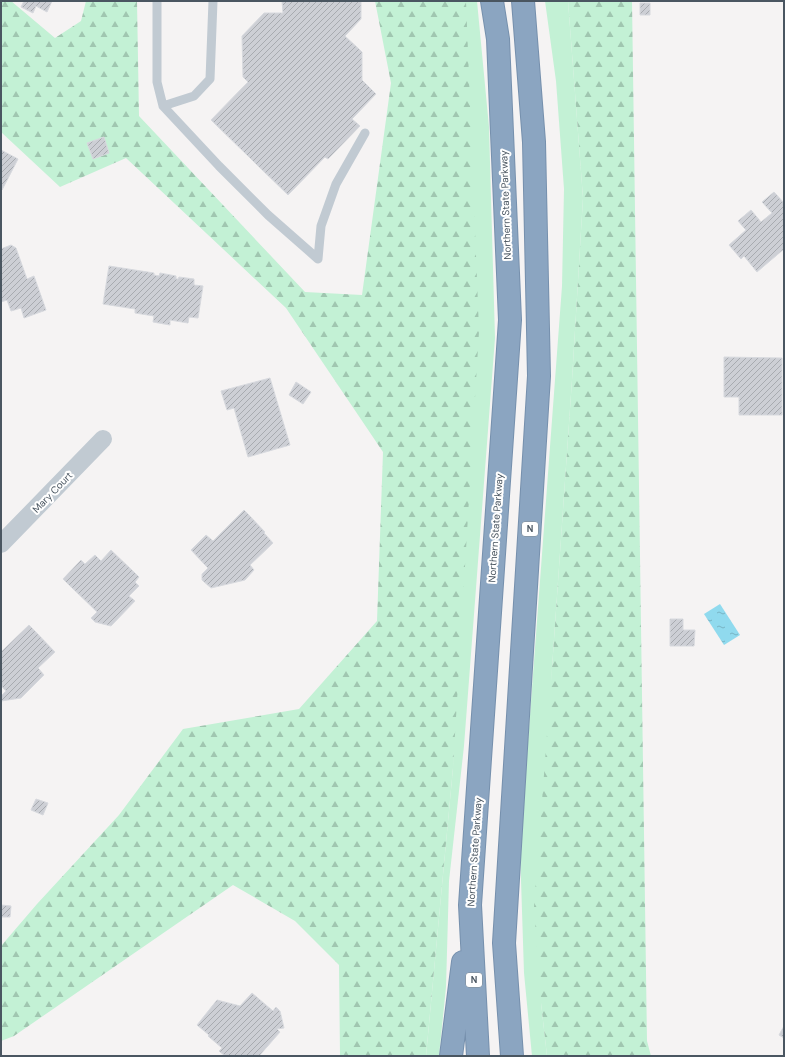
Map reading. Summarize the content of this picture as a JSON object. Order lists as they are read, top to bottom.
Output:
{
  "streets": {
    "highway": ["Northern State Parkway", "N"],
    "street": ["Mary Court"]
  }
}
